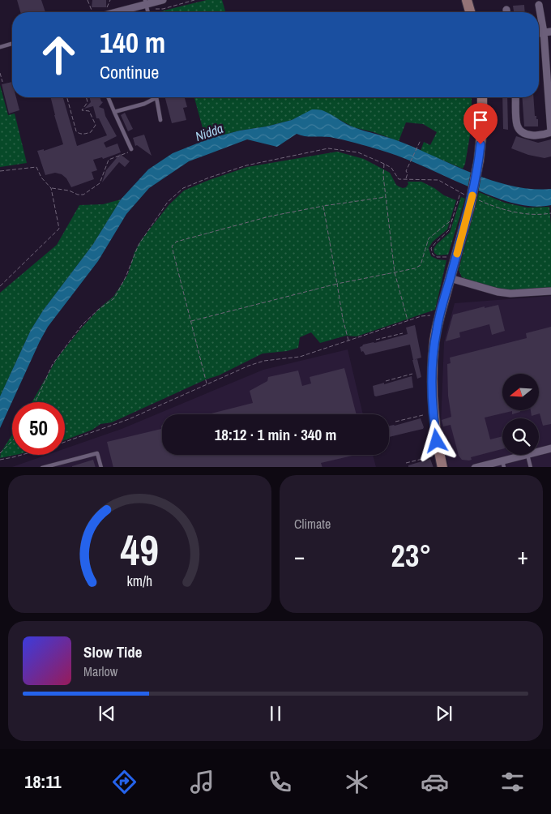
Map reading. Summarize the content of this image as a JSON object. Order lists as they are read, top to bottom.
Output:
{
  "water": ["Nidda"],
  "north": "left",
  "page": {
    "turn": ["140 m", "Continue"],
    "limit": "50",
    "trip": "18:12 · 1 min · 340 m",
    "tile": "Climate",
    "heat": ["−", "23°", "+"],
    "song": ["Slow Tide", "Marlow"],
    "tabs": "18:11",
    "gauge": ["49", "km/h"]
  }
}
